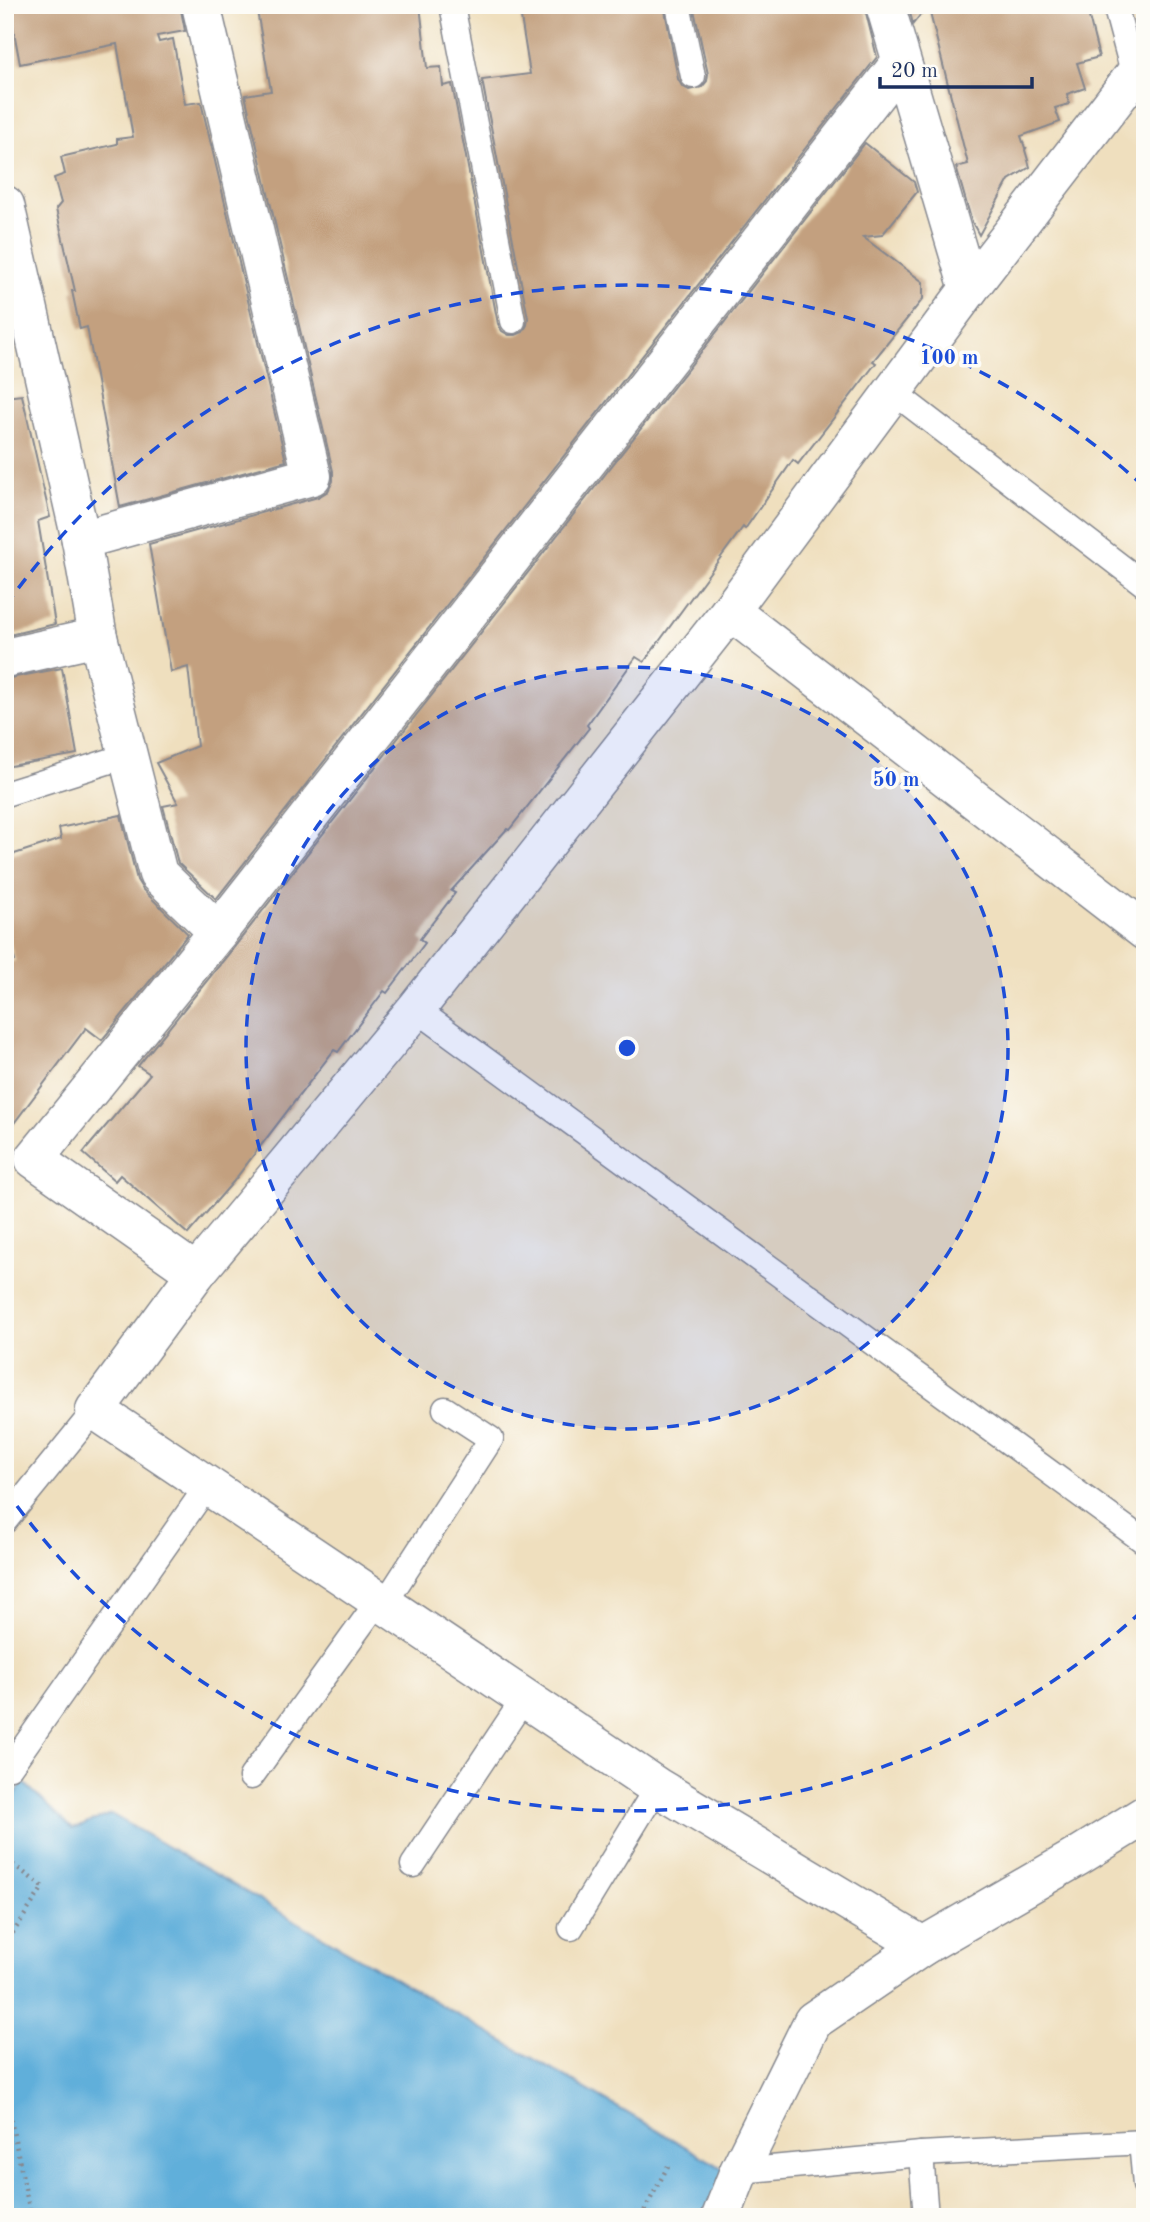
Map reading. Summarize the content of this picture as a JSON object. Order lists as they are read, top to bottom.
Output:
{
  "scale_bar": "20 m",
  "rings": ["100 m", "50 m"]
}
